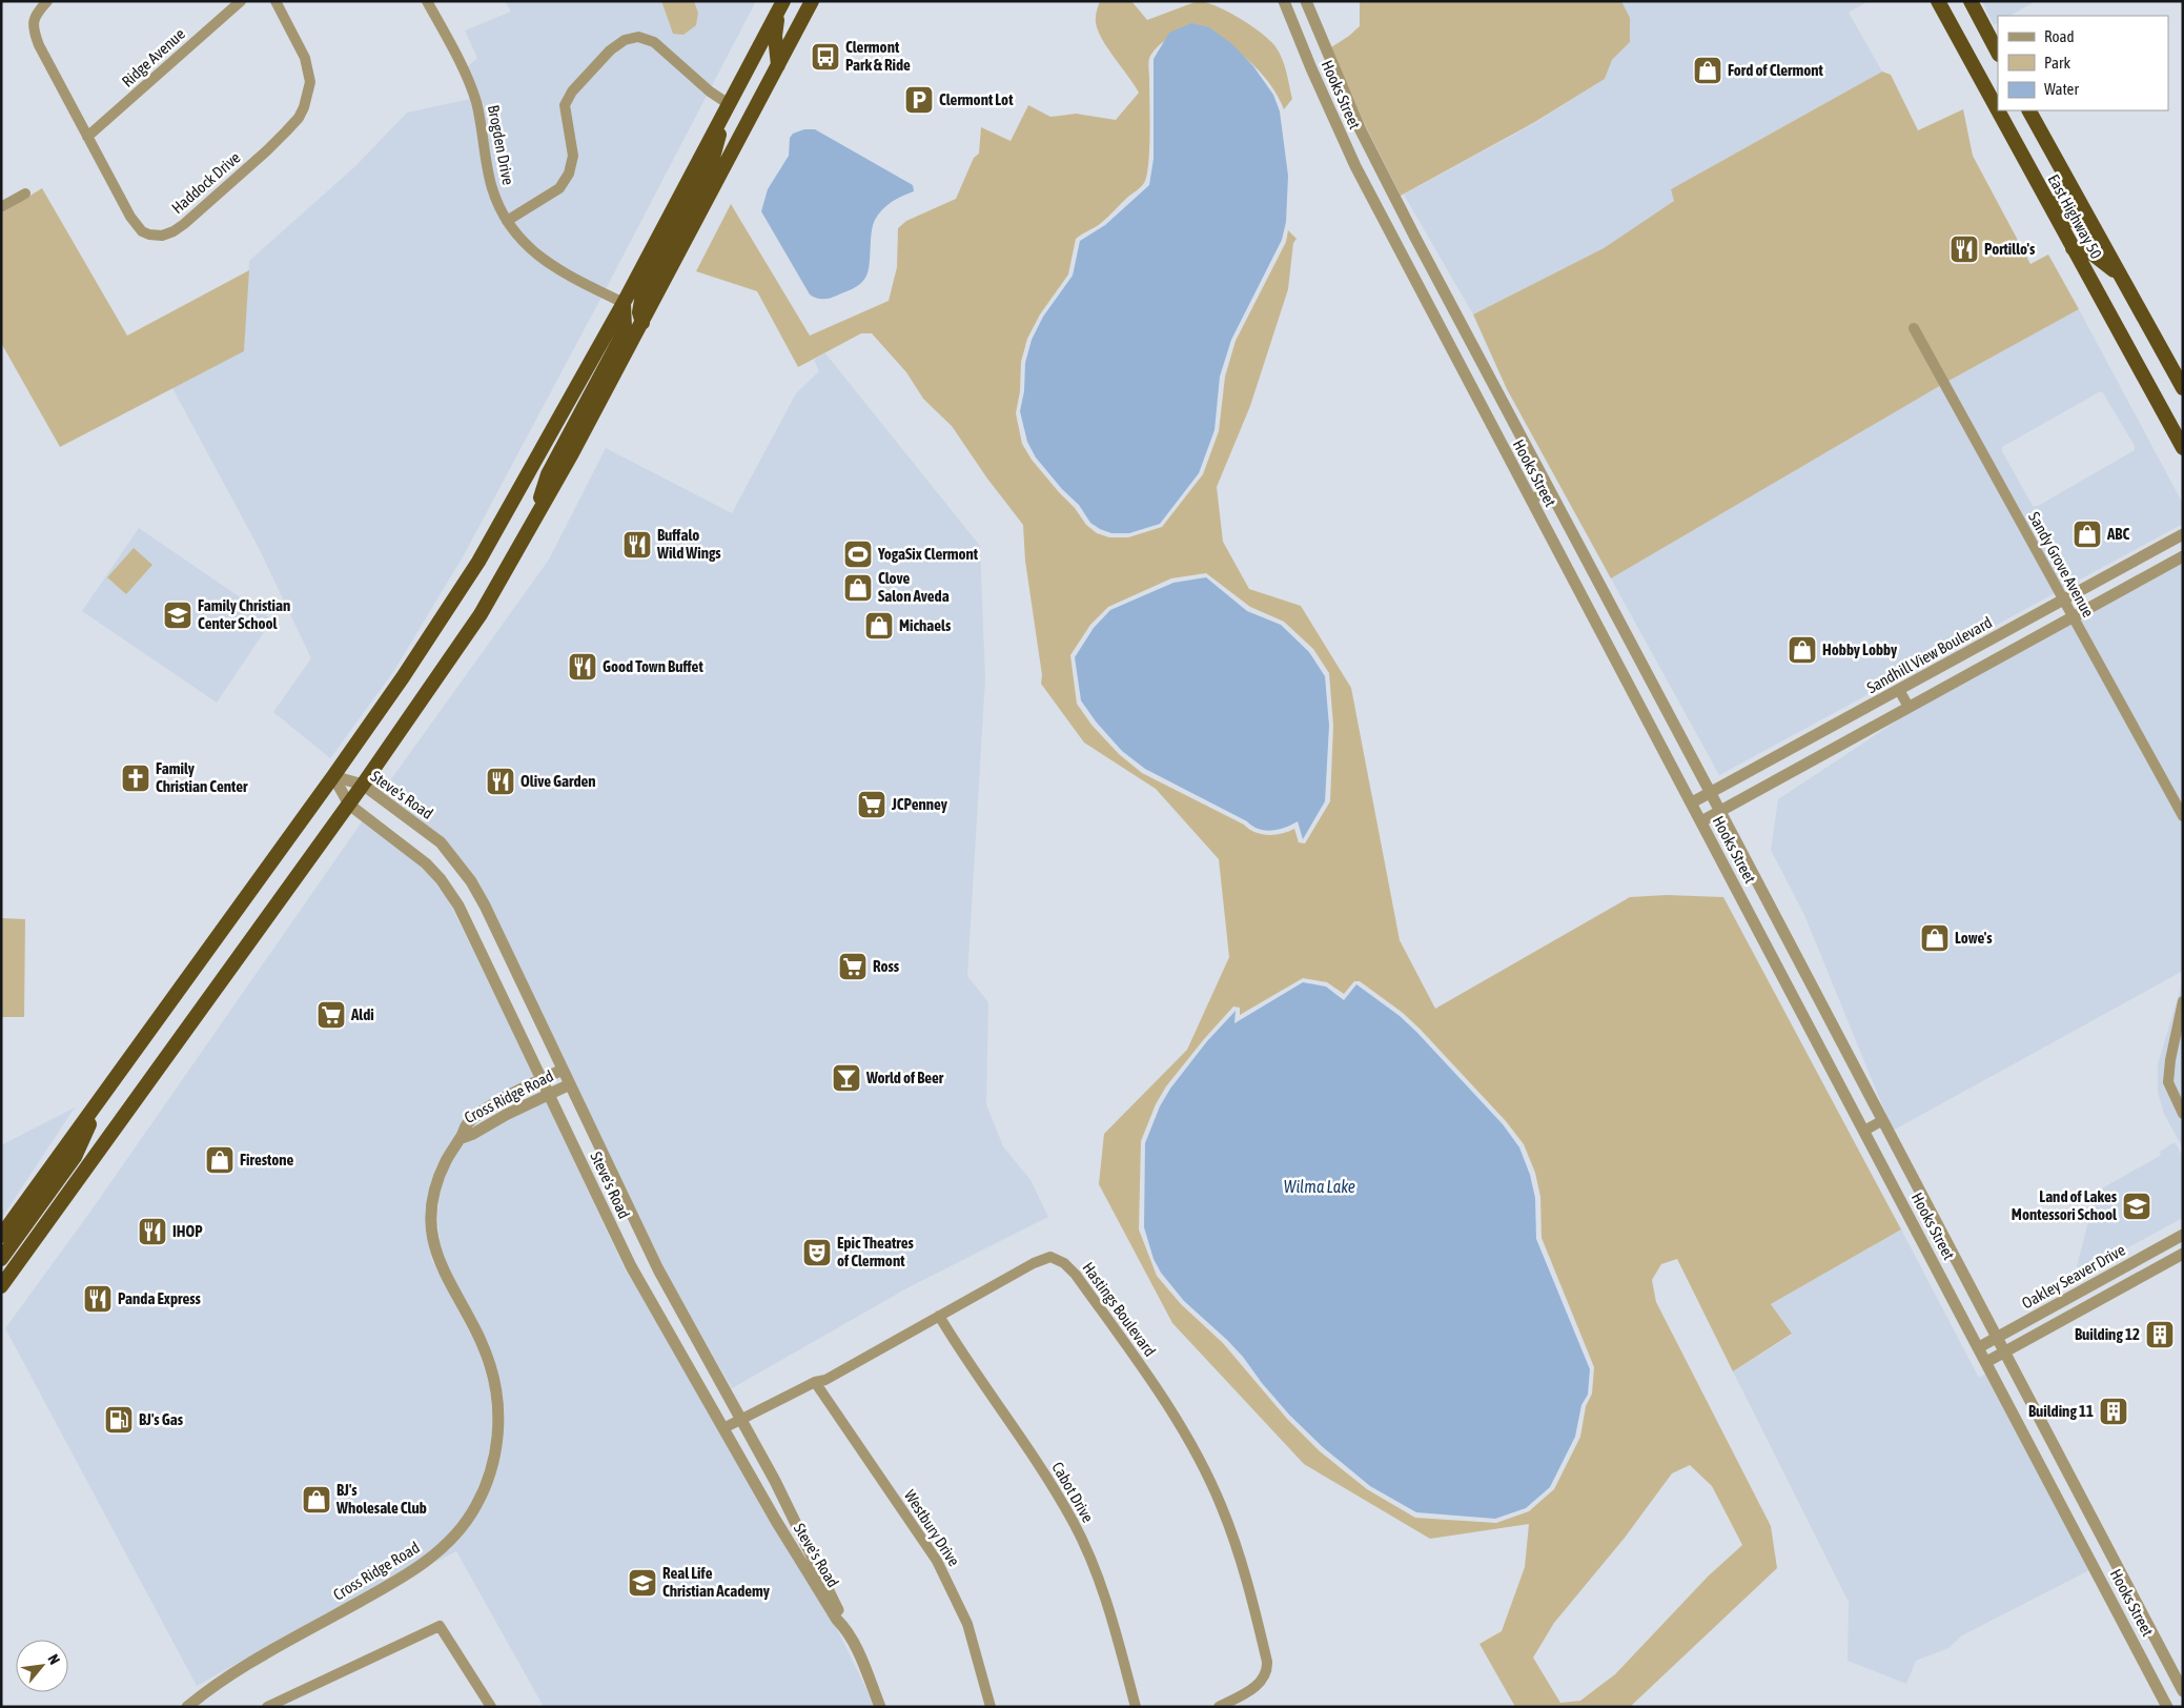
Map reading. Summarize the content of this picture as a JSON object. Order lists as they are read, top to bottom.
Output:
{
  "streets": {
    "highway": ["East Highway 50"],
    "street": [
      "Ridge Avenue",
      "Hooks Street",
      "Brogden Drive",
      "Haddock Drive",
      "Sandy Grove Avenue",
      "Sandhill View Boulevard",
      "Steve's Road",
      "Cross Ridge Road",
      "Oakley Seaver Drive",
      "Hastings Boulevard",
      "Cabot Drive",
      "Westbury Drive"
    ]
  },
  "crossings": [
    ["Ridge Avenue", "Haddock Drive"],
    ["Hooks Street", "Sandhill View Boulevard"],
    ["Hooks Street", "Oakley Seaver Drive"],
    ["Sandy Grove Avenue", "Sandhill View Boulevard"],
    ["Steve's Road", "Cross Ridge Road"],
    ["Steve's Road", "Hastings Boulevard"],
    ["Hastings Boulevard", "Cabot Drive"],
    ["Hastings Boulevard", "Westbury Drive"]
  ],
  "water": ["Wilma Lake"],
  "places": {
    "bus stop": ["Clermont Park & Ride"],
    "shop": [
      "Ford of Clermont",
      "ABC",
      "Clove Salon Aveda",
      "Michaels",
      "Hobby Lobby",
      "Lowe's",
      "Firestone",
      "BJ's Wholesale Club"
    ],
    "parking": ["Clermont Lot"],
    "restaurant": [
      "Portillo's",
      "Buffalo Wild Wings",
      "Good Town Buffet",
      "Olive Garden",
      "IHOP",
      "Panda Express"
    ],
    "sports": ["YogaSix Clermont"],
    "school or university": ["Family Christian Center School", "Land of Lakes Montessori School", "Real Life Christian Academy"],
    "church": ["Family Christian Center"],
    "supermarket": ["JCPenney", "Ross", "Aldi"],
    "bar": ["World of Beer"],
    "theatre": ["Epic Theatres of Clermont"],
    "building": ["Building 12", "Building 11"],
    "fuel station": ["BJ's Gas"]
  },
  "legend": ["Road", "Park", "Water"],
  "north": "top right"
}
